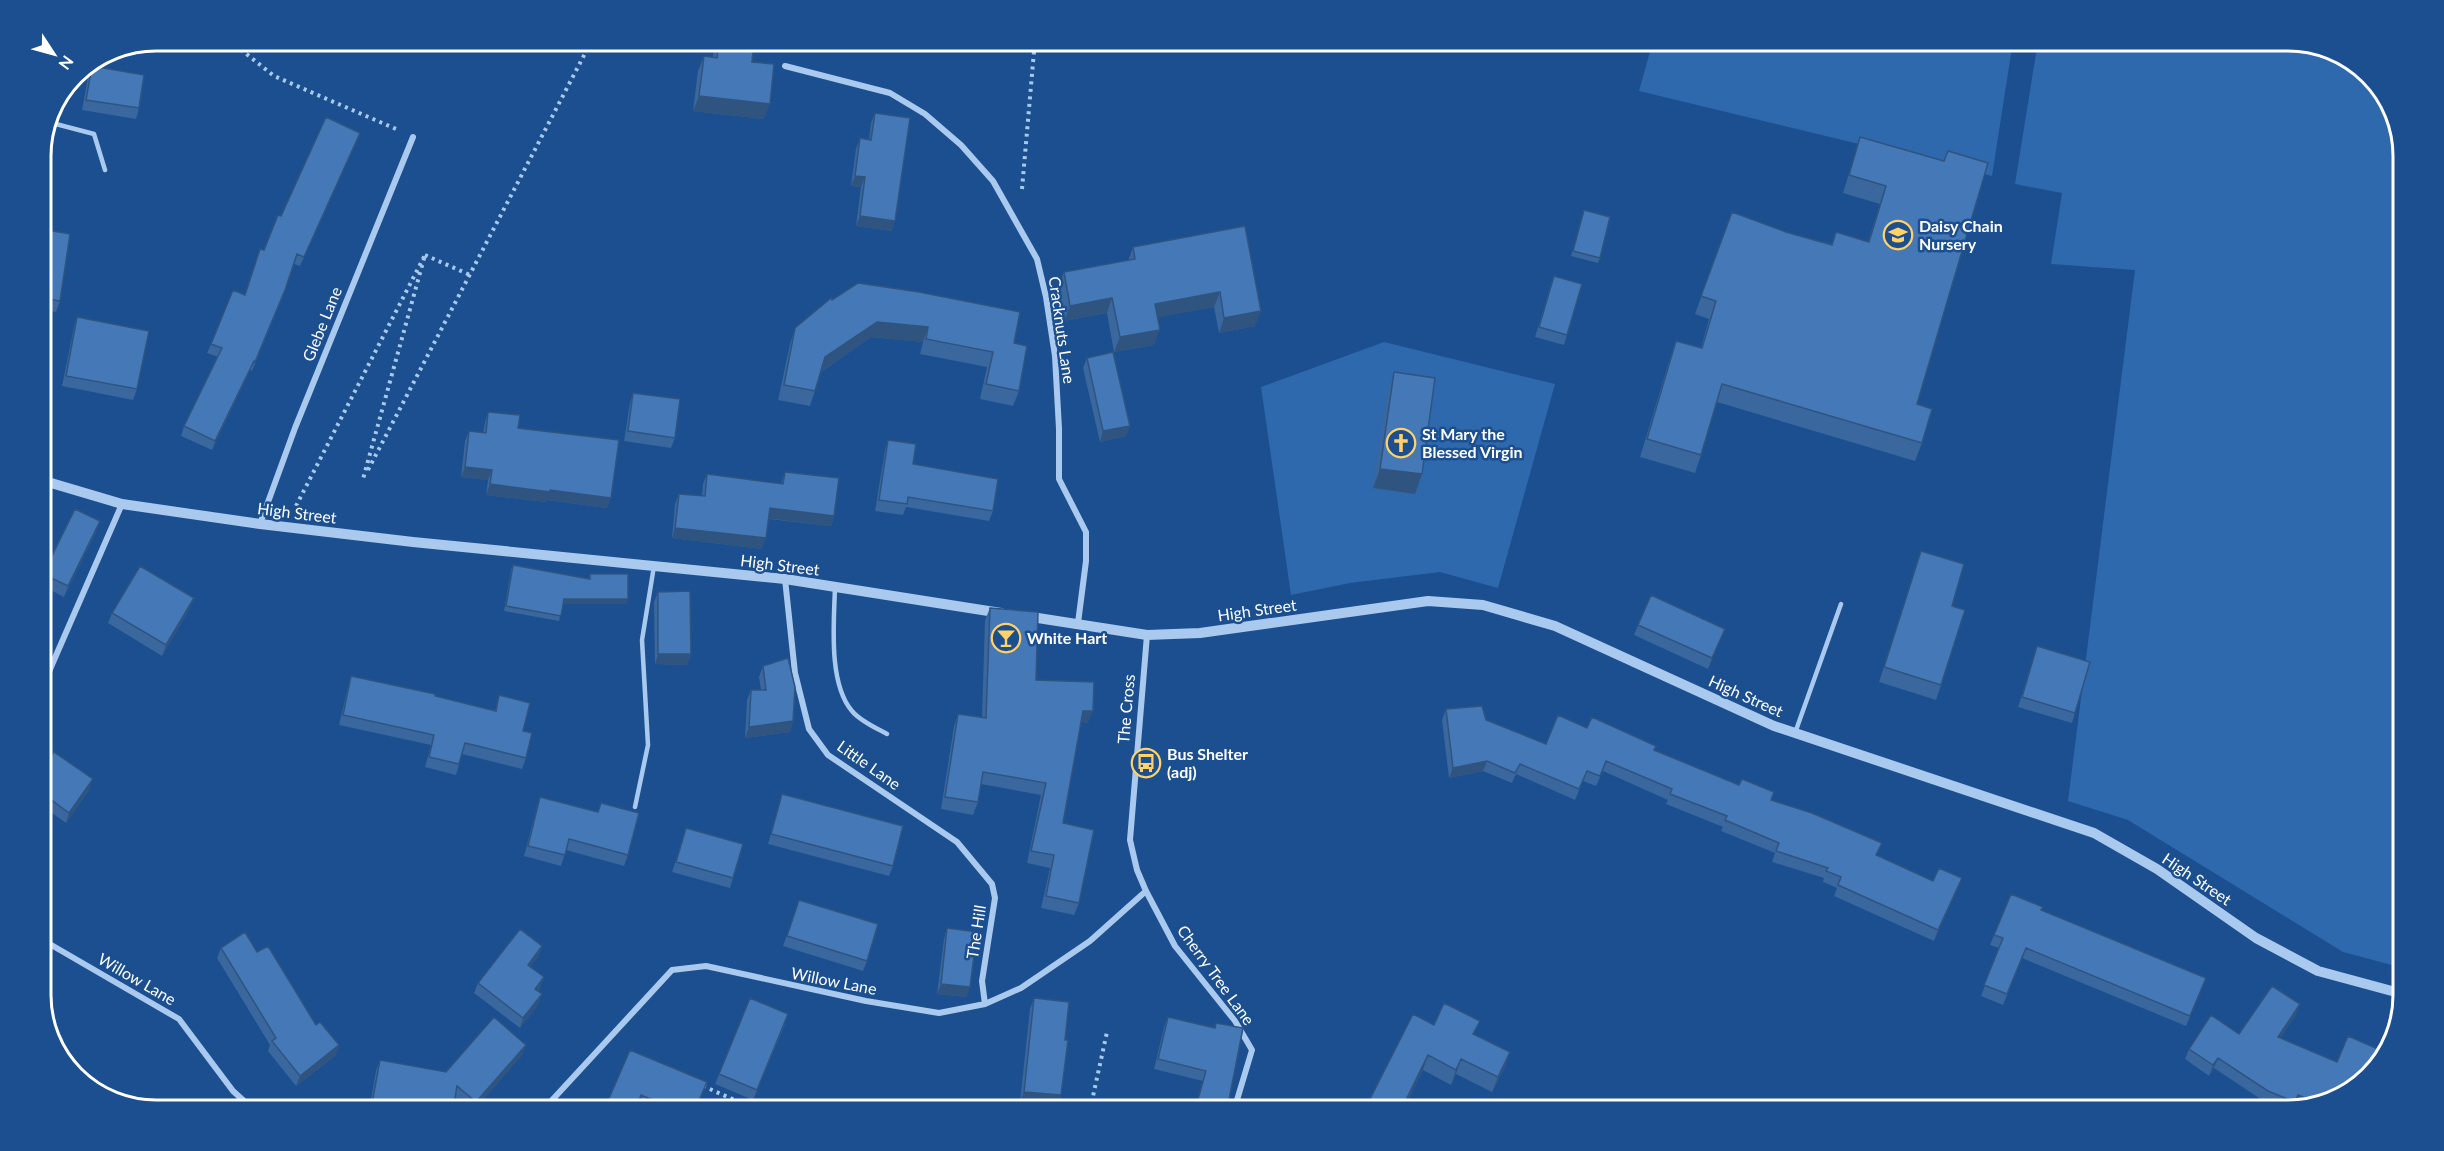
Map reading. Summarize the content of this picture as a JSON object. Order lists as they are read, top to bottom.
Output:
{
  "streets": {
    "street": [
      "Glebe Lane",
      "Cracknuts Lane",
      "High Street",
      "The Cross",
      "Little Lane",
      "The Hill",
      "Cherry Tree Lane",
      "Willow Lane"
    ]
  },
  "crossings": [
    ["Glebe Lane", "High Street"],
    ["Cracknuts Lane", "High Street"],
    ["High Street", "The Cross"],
    ["High Street", "Little Lane"],
    ["The Cross", "Cherry Tree Lane"],
    ["The Cross", "Willow Lane"],
    ["Little Lane", "The Hill"],
    ["The Hill", "Willow Lane"],
    ["Cherry Tree Lane", "Willow Lane"]
  ],
  "places": {
    "school or university": ["Daisy Chain Nursery"],
    "church": ["St Mary the Blessed Virgin"],
    "bar": ["White Hart"],
    "bus stop": ["Bus Shelter (adj)"]
  },
  "north": "bottom right"
}
